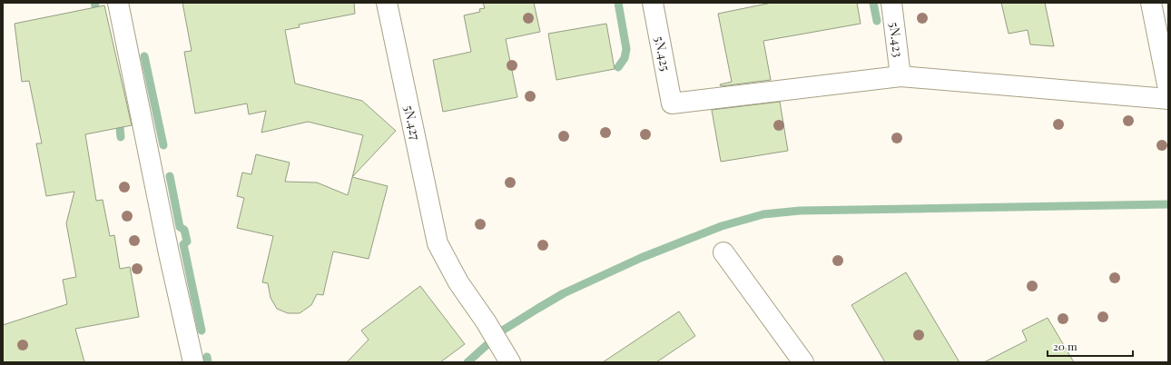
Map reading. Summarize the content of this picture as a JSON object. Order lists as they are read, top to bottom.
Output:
{
  "streets": {
    "street": ["5N.423", "5N.425", "5N.427"]
  },
  "crossings": [
    ["5N.423", "5N.425"]
  ],
  "scale_bar": "20 m"
}
